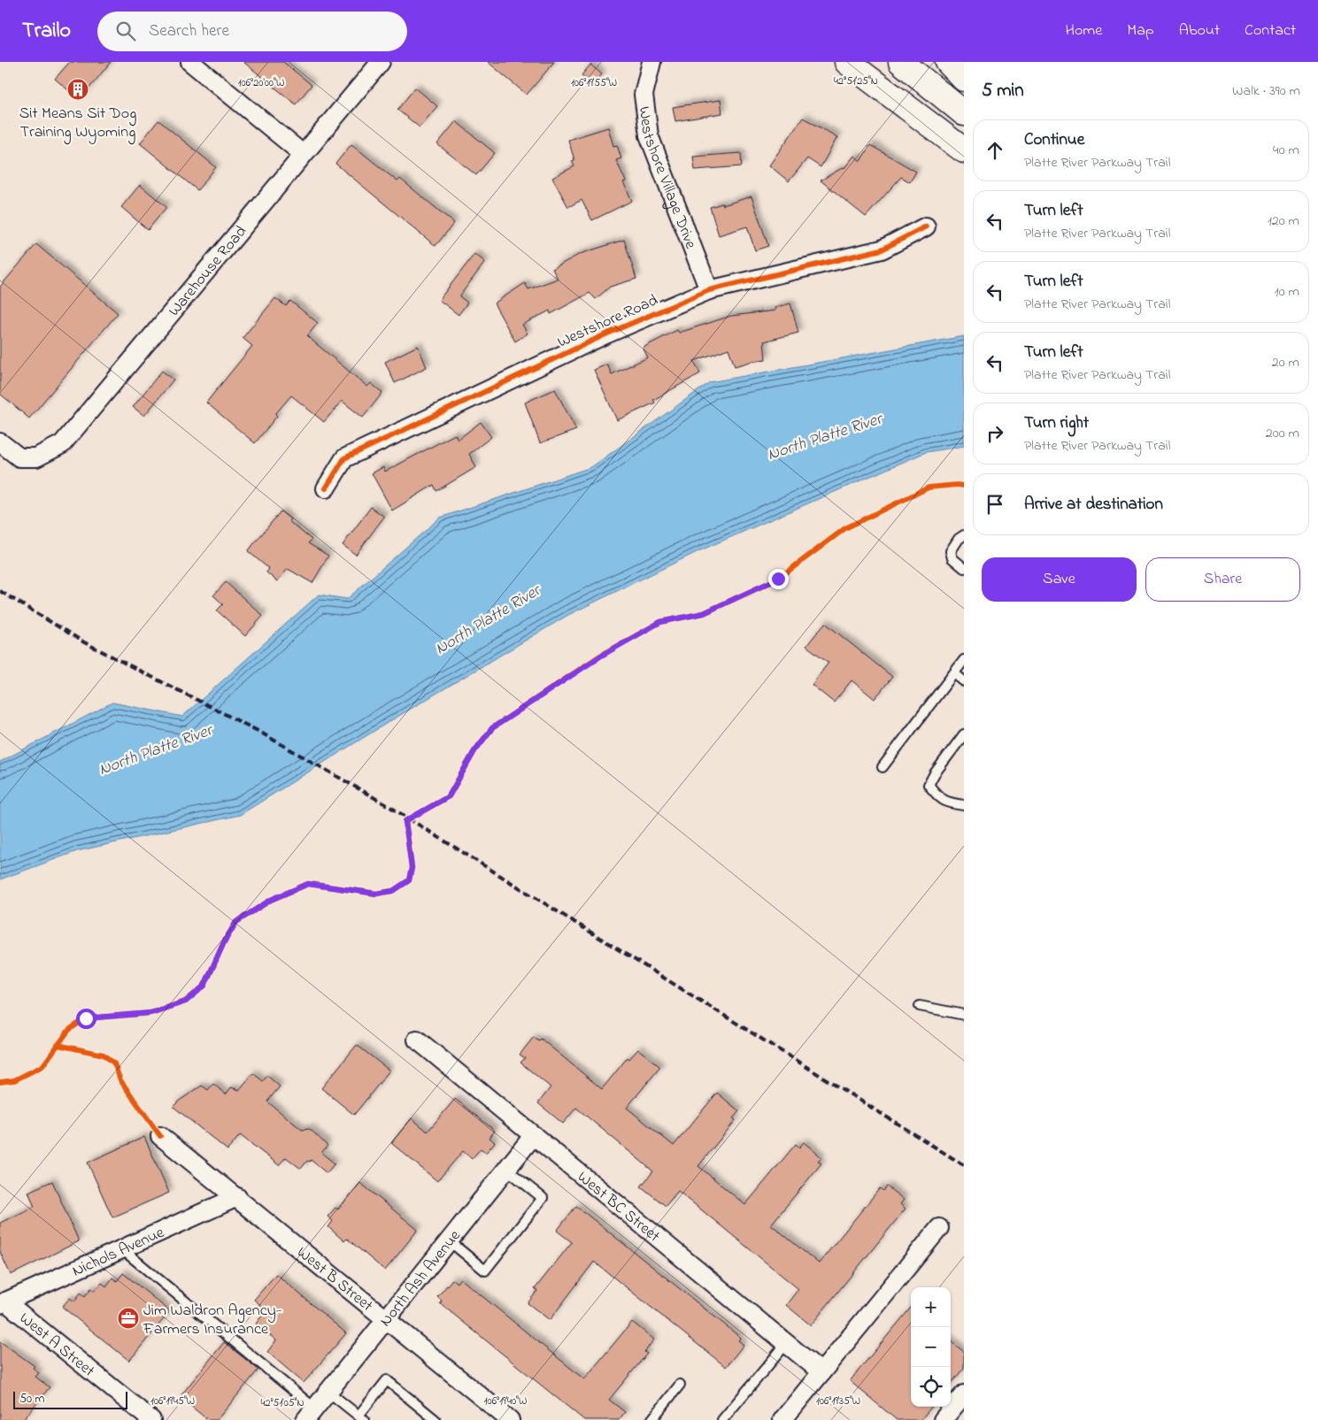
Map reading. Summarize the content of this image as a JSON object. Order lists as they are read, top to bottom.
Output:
{
  "streets": {
    "street": [
      "Westshore Village Drive",
      "Warehouse Road",
      "Westshore Road",
      "West BC Street",
      "Nichols Avenue",
      "West B Street",
      "North Ash Avenue",
      "West A Street"
    ]
  },
  "crossings": [
    ["Westshore Village Drive", "Westshore Road"],
    ["West BC Street", "North Ash Avenue"],
    ["Nichols Avenue", "West B Street"],
    ["Nichols Avenue", "West A Street"],
    ["West B Street", "North Ash Avenue"]
  ],
  "water": ["North Platte River"],
  "places": {
    "building": ["Sit Means Sit Dog Training Wyoming"],
    "office": ["Jim Waldron Agency- Farmers Insurance"]
  },
  "scale_bar": "50 m",
  "page": {
    "header": "Trailo",
    "search": "Search here",
    "nav": [
      "Home",
      "Map",
      "About",
      "Contact"
    ],
    "heading": ["5 min", "Walk · 390 m"],
    "list": [
      ["Continue", "Platte River Parkway Trail", "40 m"],
      ["Turn left", "Platte River Parkway Trail", "120 m"],
      ["Turn left", "Platte River Parkway Trail", "10 m"],
      ["Turn left", "Platte River Parkway Trail", "20 m"],
      ["Turn right", "Platte River Parkway Trail", "200 m"],
      "Arrive at destination"
    ],
    "buttons": ["Save", "Share"],
    "map_buttons": ["+", "−"],
    "scale": "50 m"
  },
  "coordinates": [
    "42°51'25\"N",
    "106°20'00\"W",
    "106°19'55\"W",
    "106°19'45\"W",
    "106°19'40\"W",
    "106°19'35\"W",
    "42°51'05\"N"
  ]
}
